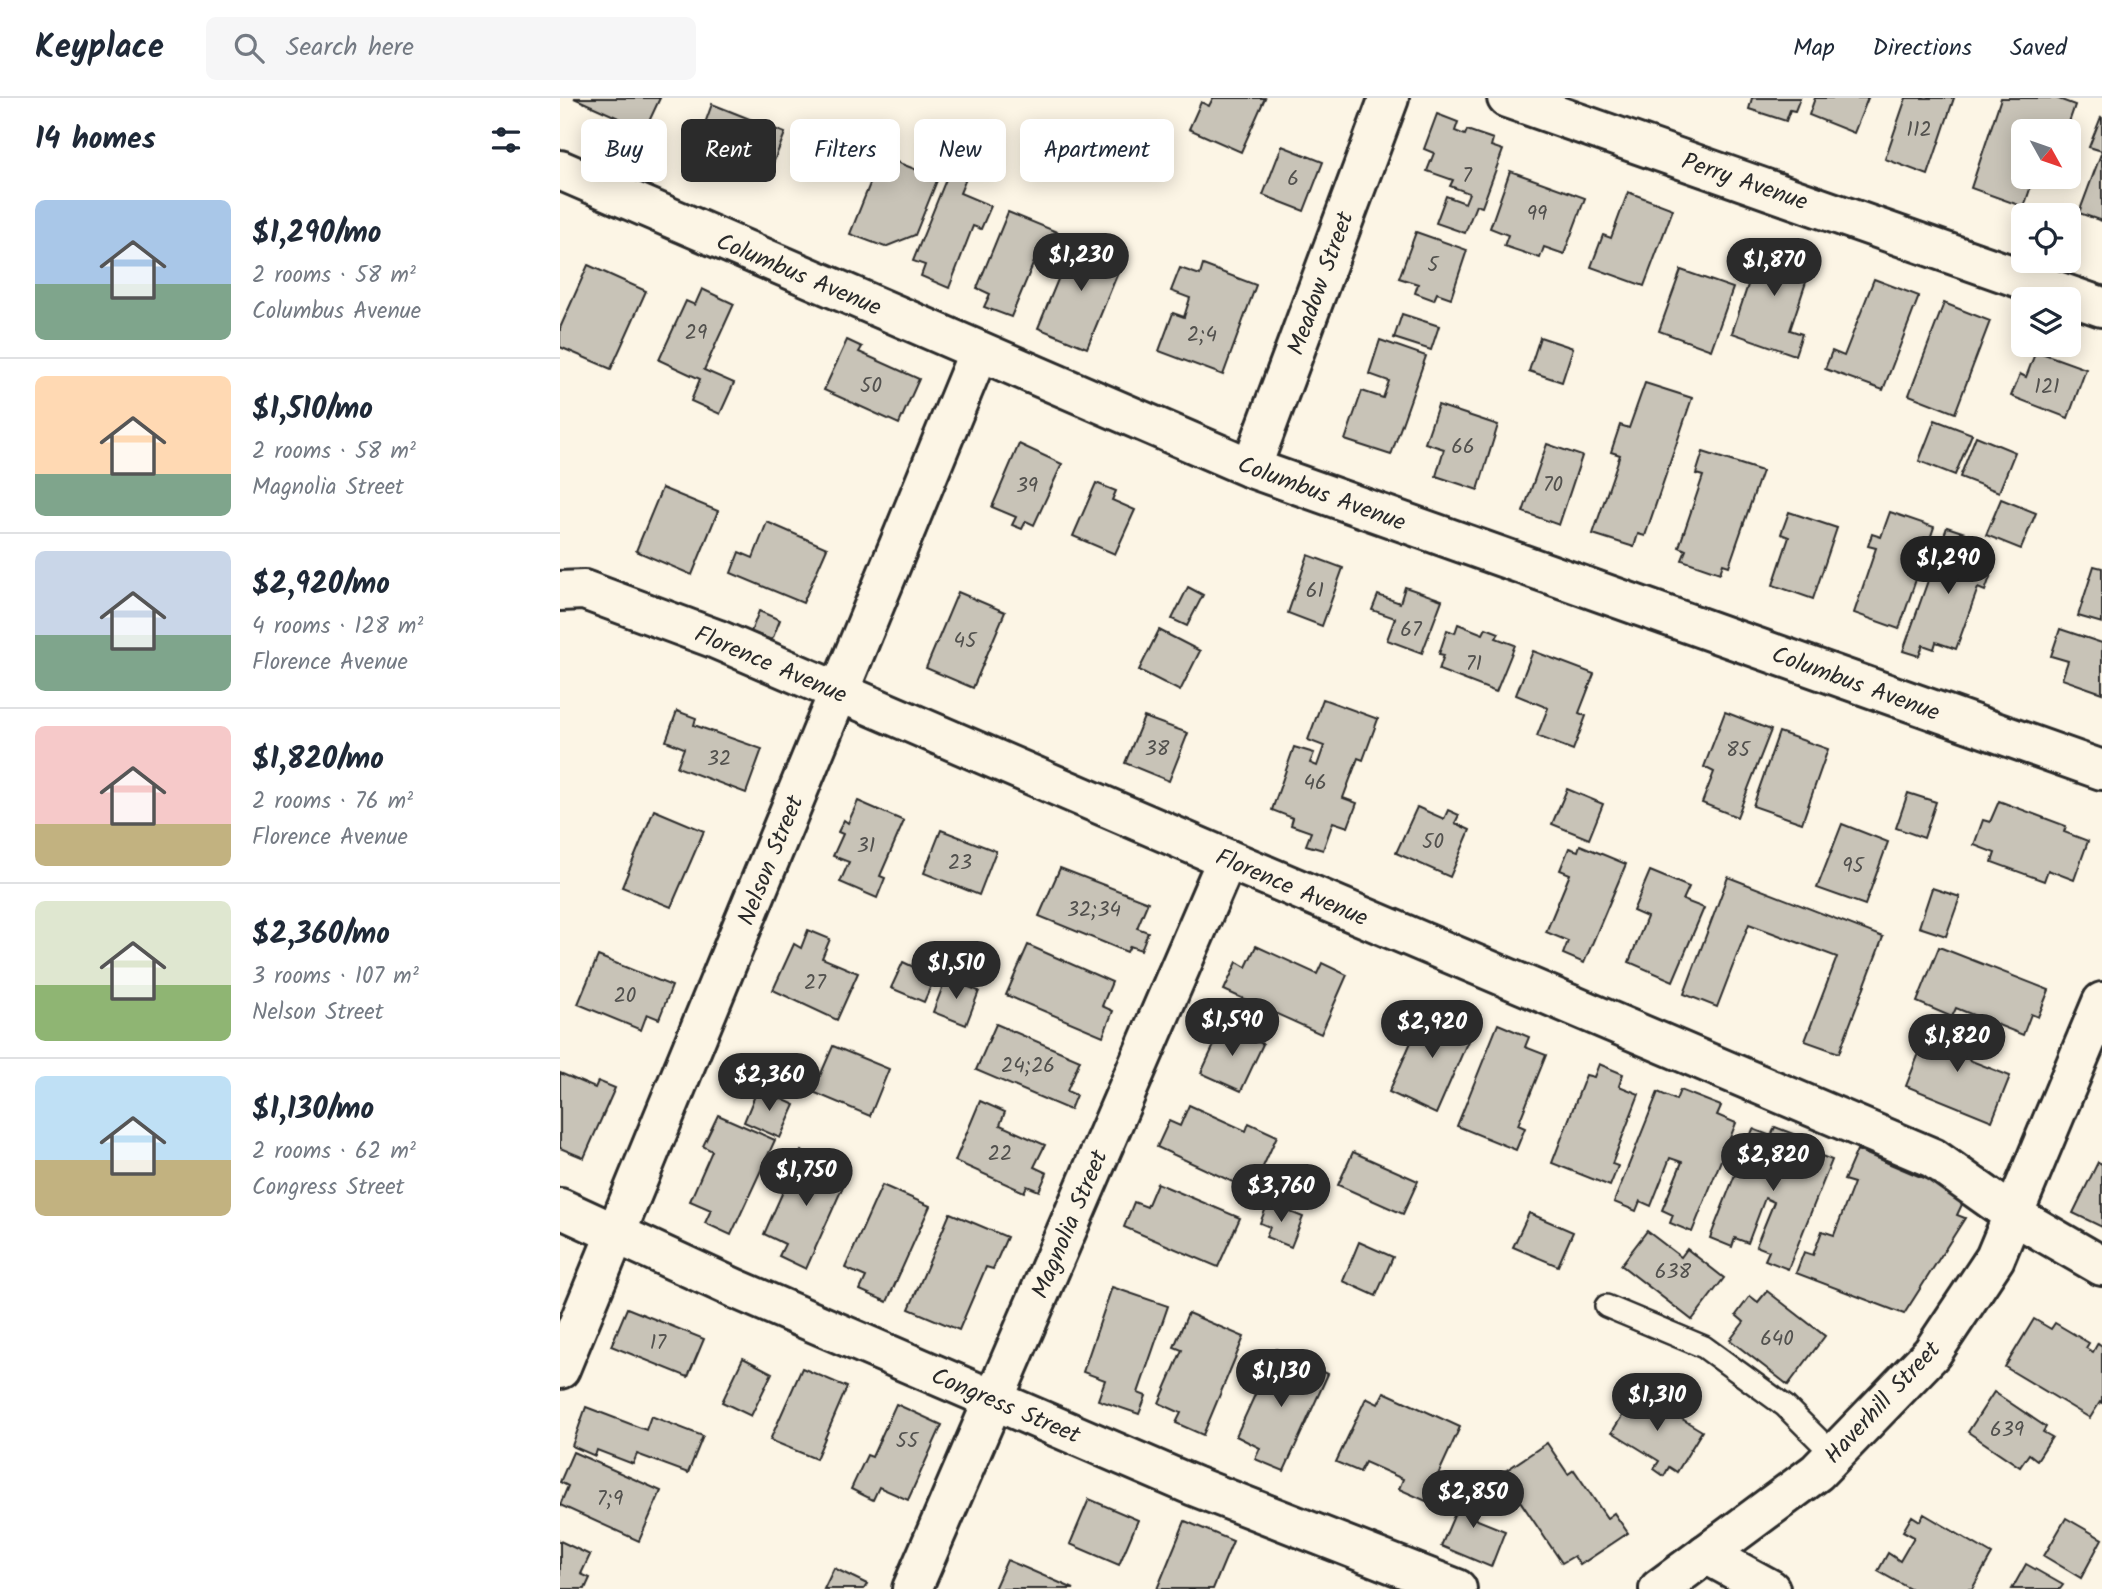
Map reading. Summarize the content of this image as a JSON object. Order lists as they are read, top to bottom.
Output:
{
  "streets": {
    "street": [
      "Perry Avenue",
      "Columbus Avenue",
      "Meadow Street",
      "Florence Avenue",
      "Nelson Street",
      "Magnolia Street",
      "Haverhill Street",
      "Congress Street"
    ]
  },
  "crossings": [
    ["Columbus Avenue", "Meadow Street"],
    ["Columbus Avenue", "Nelson Street"],
    ["Florence Avenue", "Nelson Street"],
    ["Florence Avenue", "Magnolia Street"],
    ["Florence Avenue", "Haverhill Street"],
    ["Nelson Street", "Congress Street"],
    ["Magnolia Street", "Congress Street"]
  ],
  "house_numbers": [
    "112",
    "7",
    "6",
    "99",
    "5",
    "29",
    "2;4",
    "50",
    "121",
    "66",
    "70",
    "39",
    "61",
    "67",
    "45",
    "71",
    "38",
    "85",
    "32",
    "46",
    "50",
    "31",
    "23",
    "95",
    "32;34",
    "27",
    "20",
    "24;26",
    "22",
    "638",
    "640",
    "17",
    "639",
    "55",
    "7;9"
  ],
  "north": "bottom right",
  "page": {
    "header": "Keyplace",
    "search": "Search here",
    "nav": ["Map", "Directions", "Saved"],
    "heading": "14 homes",
    "chip": [
      "Buy",
      "Rent",
      "Filters",
      "New",
      "Apartment"
    ],
    "list": [
      {
        "name": "$1,290/mo",
        "note": "2 rooms · 58 m² · Columbus Avenue"
      },
      {
        "name": "$1,510/mo",
        "note": "2 rooms · 58 m² · Magnolia Street"
      },
      {
        "name": "$2,920/mo",
        "note": "4 rooms · 128 m² · Florence Avenue"
      },
      {
        "name": "$1,820/mo",
        "note": "2 rooms · 76 m² · Florence Avenue"
      },
      {
        "name": "$2,360/mo",
        "note": "3 rooms · 107 m² · Nelson Street"
      },
      {
        "name": "$1,130/mo",
        "note": "2 rooms · 62 m² · Congress Street"
      }
    ],
    "price": [
      "$1,230",
      "$1,870",
      "$1,290",
      "$1,510",
      "$1,590",
      "$2,920",
      "$1,820",
      "$2,360",
      "$2,820",
      "$1,750",
      "$3,760",
      "$1,130",
      "$1,310",
      "$2,850"
    ]
  }
}
